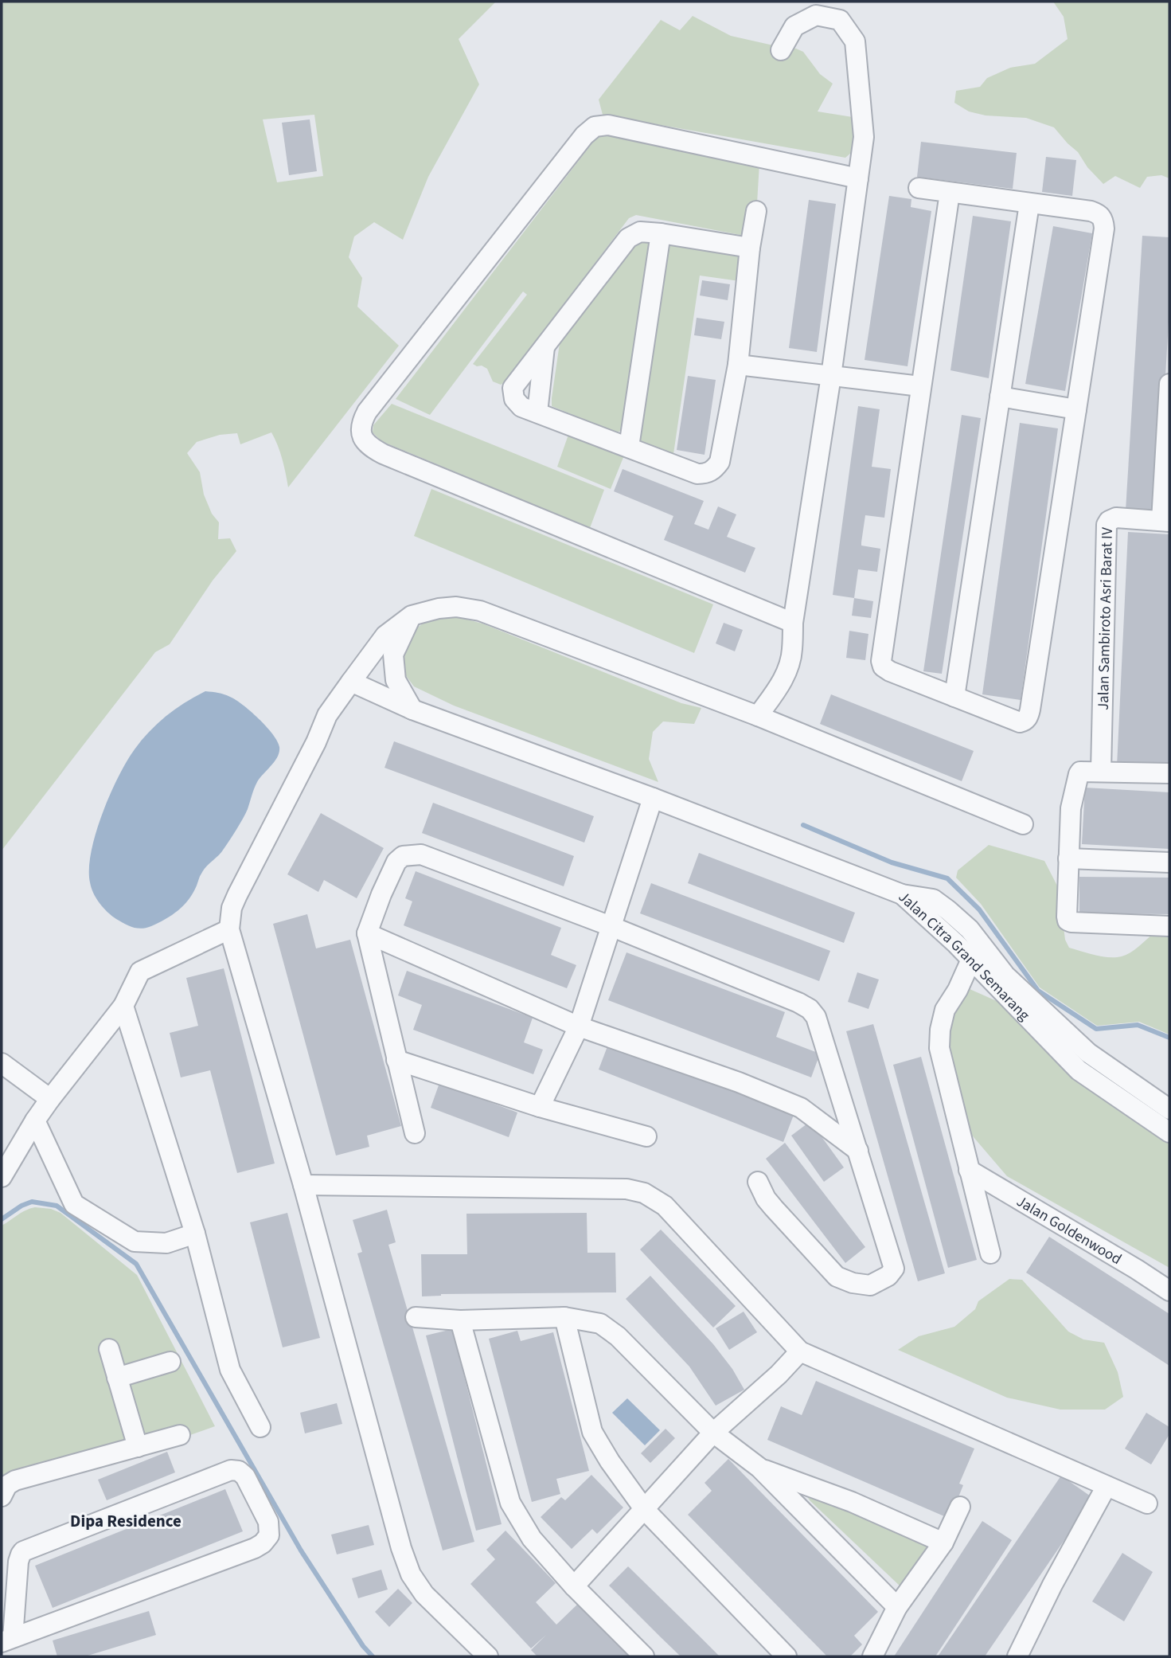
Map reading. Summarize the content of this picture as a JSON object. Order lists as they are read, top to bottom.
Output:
{
  "streets": {
    "street": ["Jalan Sambiroto Asri Barat IV", "Jalan Citra Grand Semarang", "Jalan Goldenwood"]
  },
  "districts": ["Dipa Residence"]
}
